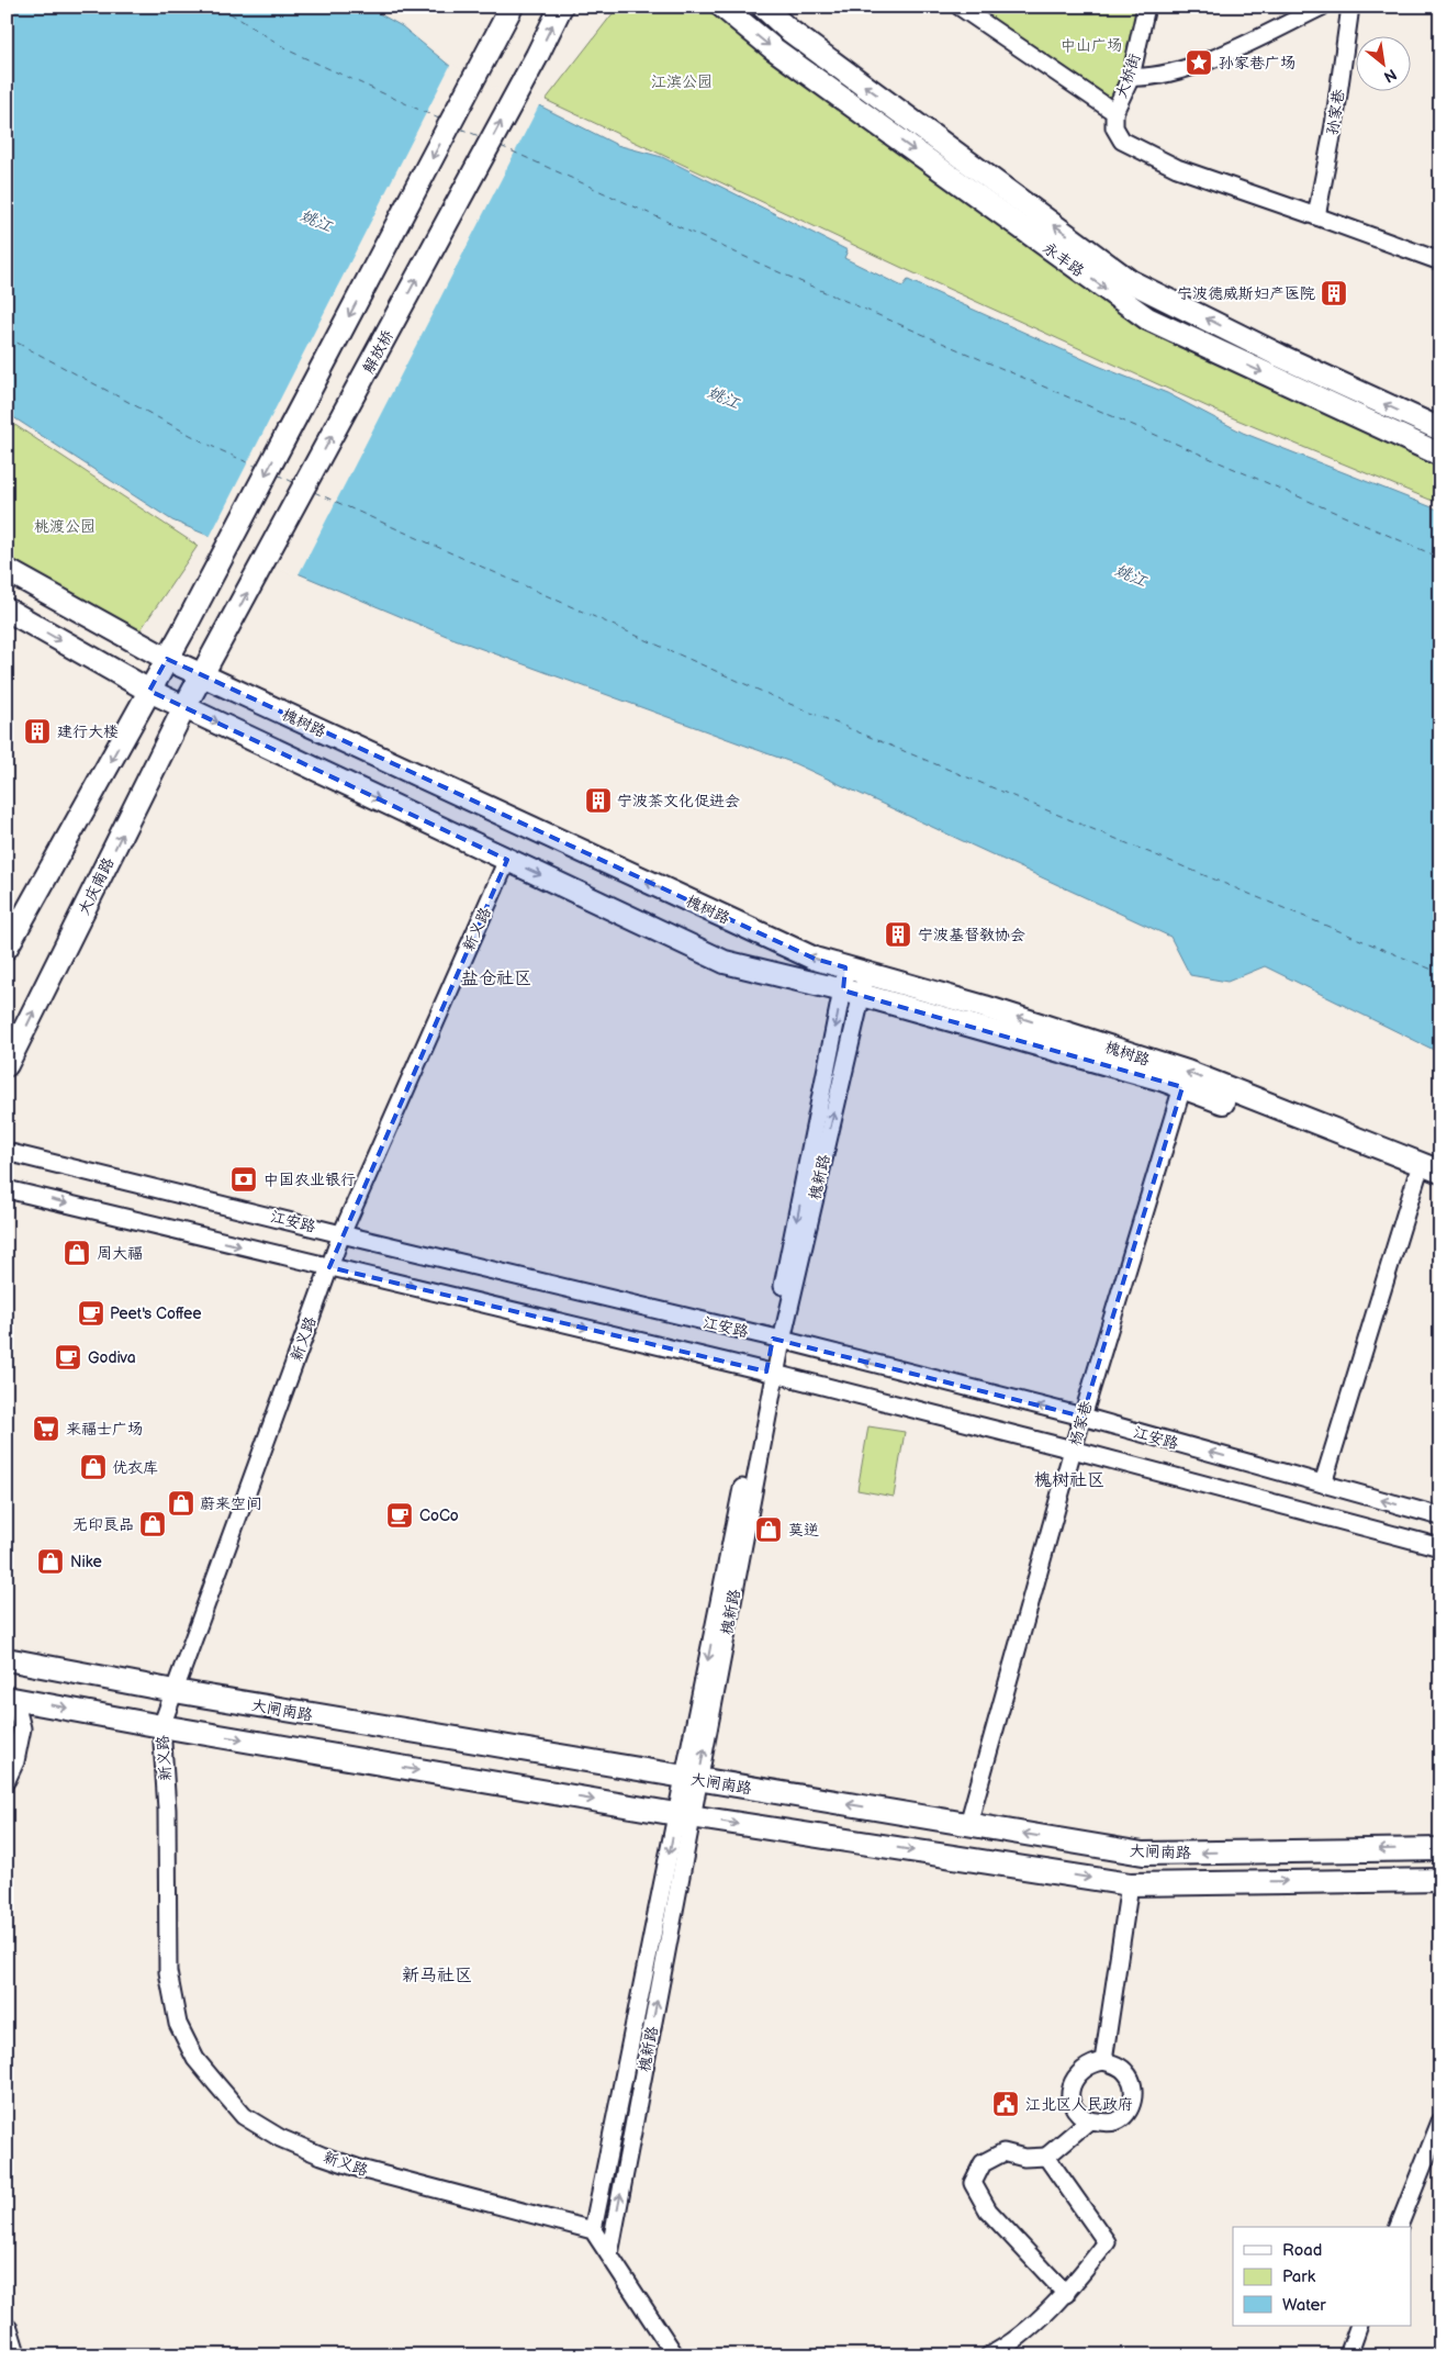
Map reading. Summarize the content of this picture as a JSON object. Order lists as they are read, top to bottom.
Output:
{
  "streets": {
    "main road": [
      "永丰路",
      "解放桥",
      "槐树路",
      "大庆南路",
      "大闸南路"
    ],
    "street": [
      "大桥街",
      "孙家巷",
      "新义路",
      "槐新路",
      "江安路",
      "杨家巷"
    ]
  },
  "crossings": [
    ["解放桥", "槐树路"],
    ["解放桥", "大庆南路"],
    ["槐树路", "大庆南路"],
    ["槐树路", "新义路"],
    ["槐树路", "槐新路"],
    ["槐树路", "杨家巷"],
    ["新义路", "槐新路"],
    ["新义路", "江安路"],
    ["新义路", "大闸南路"],
    ["槐新路", "江安路"],
    ["槐新路", "大闸南路"],
    ["江安路", "杨家巷"],
    ["杨家巷", "大闸南路"]
  ],
  "districts": ["盐仓社区", "槐树社区", "新马社区"],
  "water": ["姚江"],
  "parks": ["中山广场", "江滨公园", "桃渡公园"],
  "places": {
    "place": ["孙家巷广场"],
    "building": [
      "宁波德威斯妇产医院",
      "建行大楼",
      "宁波茶文化促进会",
      "宁波基督教协会"
    ],
    "bank": ["中国农业银行"],
    "shop": [
      "周大福",
      "优衣库",
      "蔚来空间",
      "无印良品",
      "莫逆",
      "Nike"
    ],
    "cafe": ["Peet's Coffee", "Godiva", "CoCo"],
    "supermarket": ["来福士广场"],
    "public building": ["江北区人民政府"]
  },
  "legend": ["Road", "Park", "Water"],
  "north": "bottom right"
}
